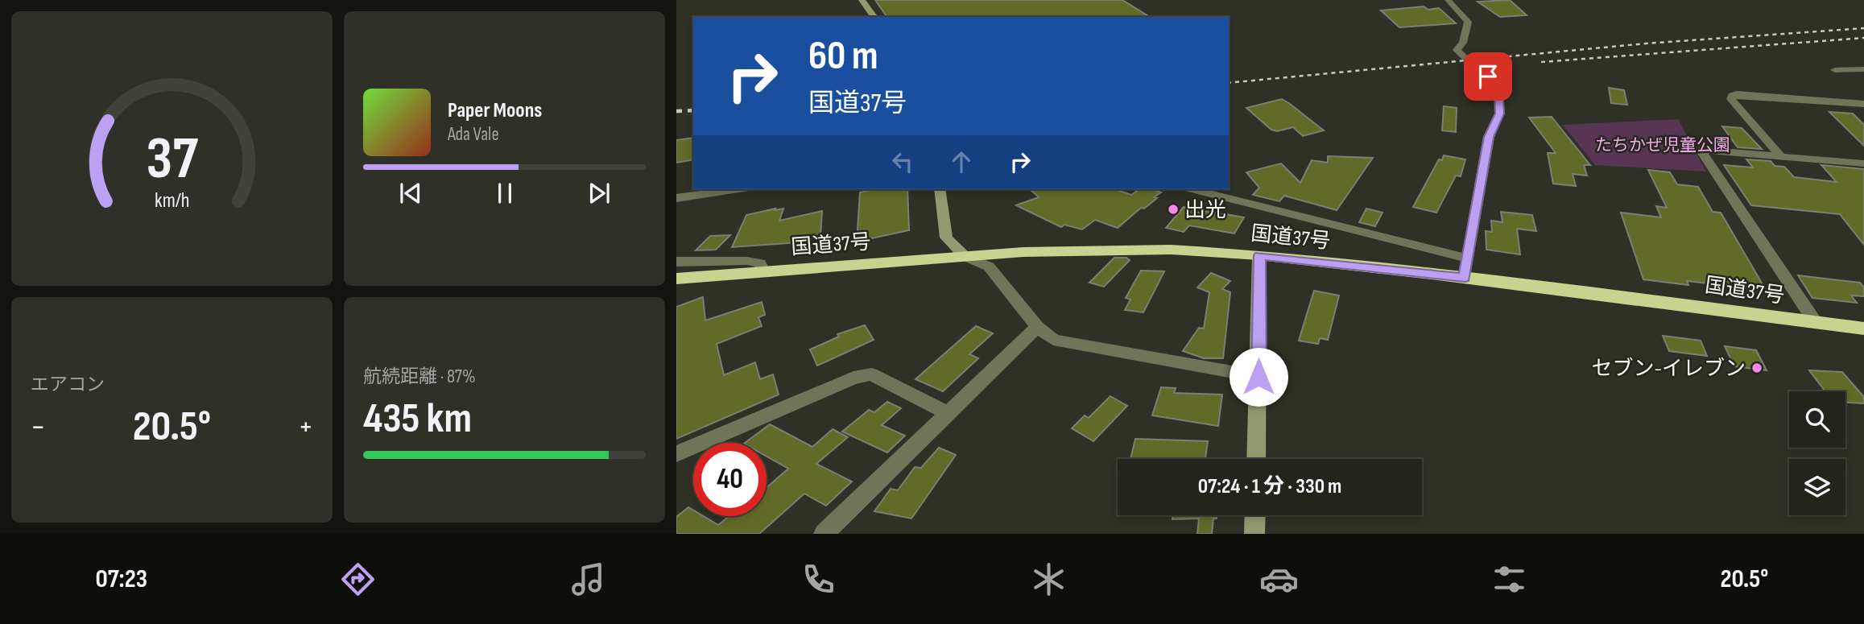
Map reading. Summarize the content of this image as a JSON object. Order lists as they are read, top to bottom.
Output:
{
  "streets": {
    "highway": ["国道37号"]
  },
  "parks": ["たちかぜ児童公園"],
  "places": ["出光", "セブン-イレブン"],
  "page": {
    "turn": ["60 m", "国道37号"],
    "song": ["Paper Moons", "Ada Vale"],
    "tile": [
      "エアコン",
      ["航続距離 · 87%", "435 km"]
    ],
    "heat": ["−", "20.5°", "+"],
    "limit": "40",
    "trip": "07:24 · 1 分 · 330 m",
    "tabs": ["07:23", "20.5°"],
    "gauge": ["37", "km/h"]
  }
}
